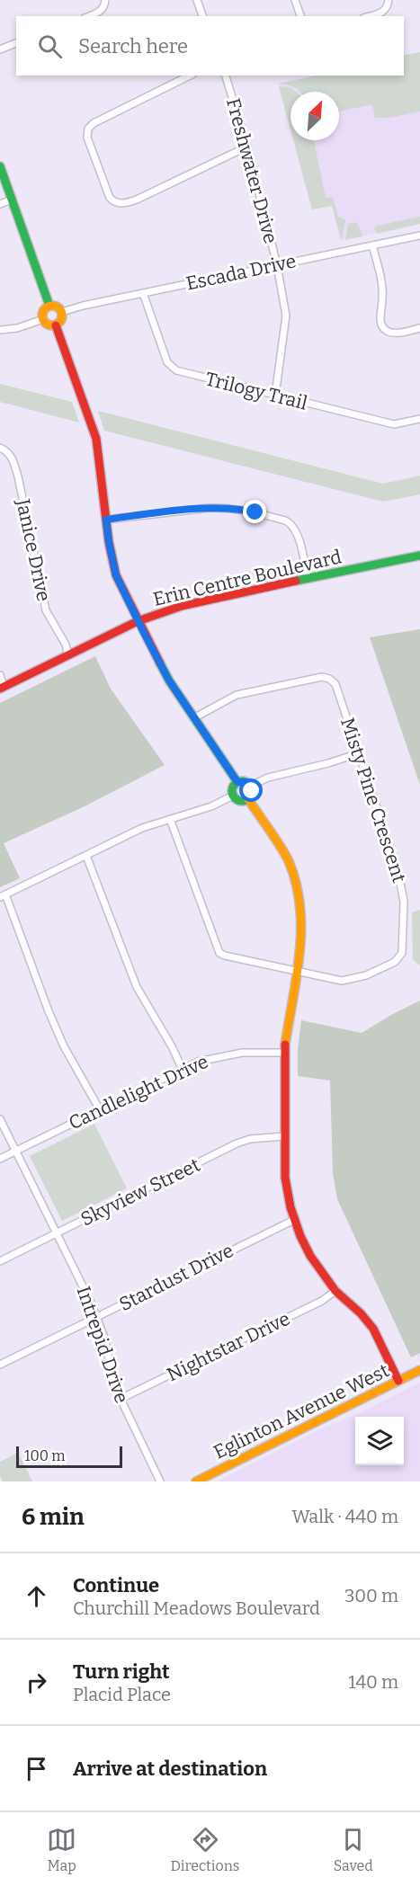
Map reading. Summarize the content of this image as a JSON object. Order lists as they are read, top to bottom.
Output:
{
  "streets": {
    "street": [
      "Freshwater Drive",
      "Escada Drive",
      "Trilogy Trail",
      "Janice Drive",
      "Erin Centre Boulevard",
      "Misty Pine Crescent",
      "Candlelight Drive",
      "Skyview Street",
      "Stardust Drive",
      "Intrepid Drive",
      "Nightstar Drive",
      "Eglinton Avenue West"
    ]
  },
  "crossings": [
    ["Freshwater Drive", "Escada Drive"],
    ["Freshwater Drive", "Trilogy Trail"],
    ["Escada Drive", "Trilogy Trail"],
    ["Janice Drive", "Erin Centre Boulevard"],
    ["Candlelight Drive", "Intrepid Drive"],
    ["Skyview Street", "Intrepid Drive"],
    ["Stardust Drive", "Intrepid Drive"],
    ["Intrepid Drive", "Nightstar Drive"]
  ],
  "scale_bar": "100 m",
  "north": "top right",
  "page": {
    "search": "Search here",
    "scale": "100 m",
    "heading": ["6 min", "Walk · 440 m"],
    "list": [
      ["Continue", "Churchill Meadows Boulevard", "300 m"],
      ["Turn right", "Placid Place", "140 m"],
      "Arrive at destination"
    ],
    "nav": ["Map", "Directions", "Saved"]
  }
}
